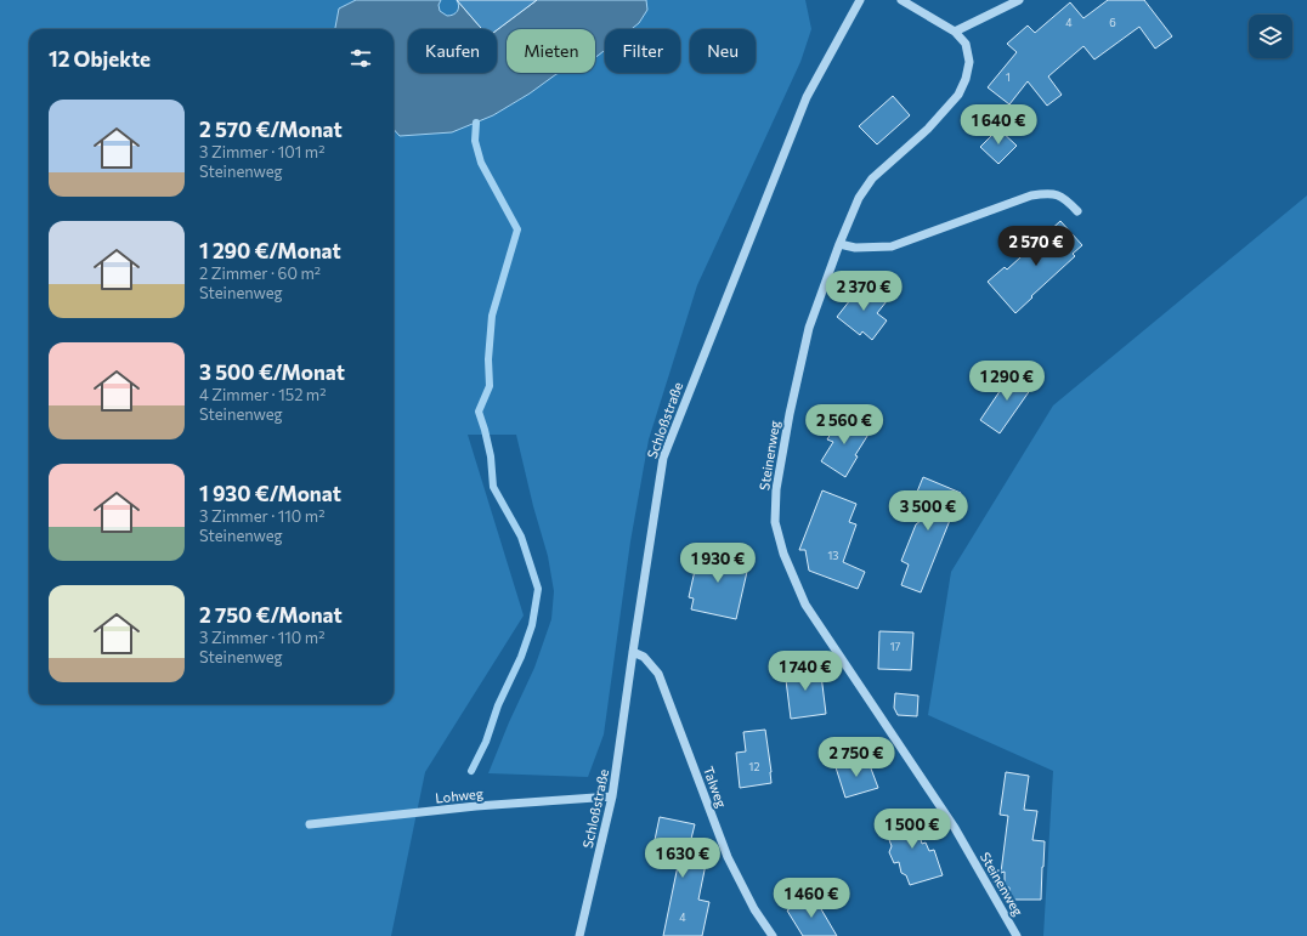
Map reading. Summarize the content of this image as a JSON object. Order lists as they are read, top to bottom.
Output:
{
  "streets": {
    "street": [
      "Schloßstraße",
      "Steinenweg",
      "Talweg",
      "Lohweg"
    ]
  },
  "crossings": [
    ["Schloßstraße", "Talweg"],
    ["Schloßstraße", "Lohweg"]
  ],
  "house_numbers": [
    "4",
    "6",
    "1",
    "13",
    "17",
    "12",
    "4"
  ],
  "page": {
    "chip": [
      "Kaufen",
      "Mieten",
      "Filter",
      "Neu"
    ],
    "heading": "12 Objekte",
    "list": [
      {
        "name": "2 570 €/Monat",
        "note": "3 Zimmer · 101 m² · Steinenweg"
      },
      {
        "name": "1 290 €/Monat",
        "note": "2 Zimmer · 60 m² · Steinenweg"
      },
      {
        "name": "3 500 €/Monat",
        "note": "4 Zimmer · 152 m² · Steinenweg"
      },
      {
        "name": "1 930 €/Monat",
        "note": "3 Zimmer · 110 m² · Steinenweg"
      },
      {
        "name": "2 750 €/Monat",
        "note": "3 Zimmer · 110 m² · Steinenweg"
      }
    ],
    "price": [
      "1 640 €",
      "2 570 €",
      "2 370 €",
      "1 290 €",
      "2 560 €",
      "3 500 €",
      "1 930 €",
      "1 740 €",
      "2 750 €",
      "1 500 €",
      "1 630 €",
      "1 460 €"
    ]
  }
}
